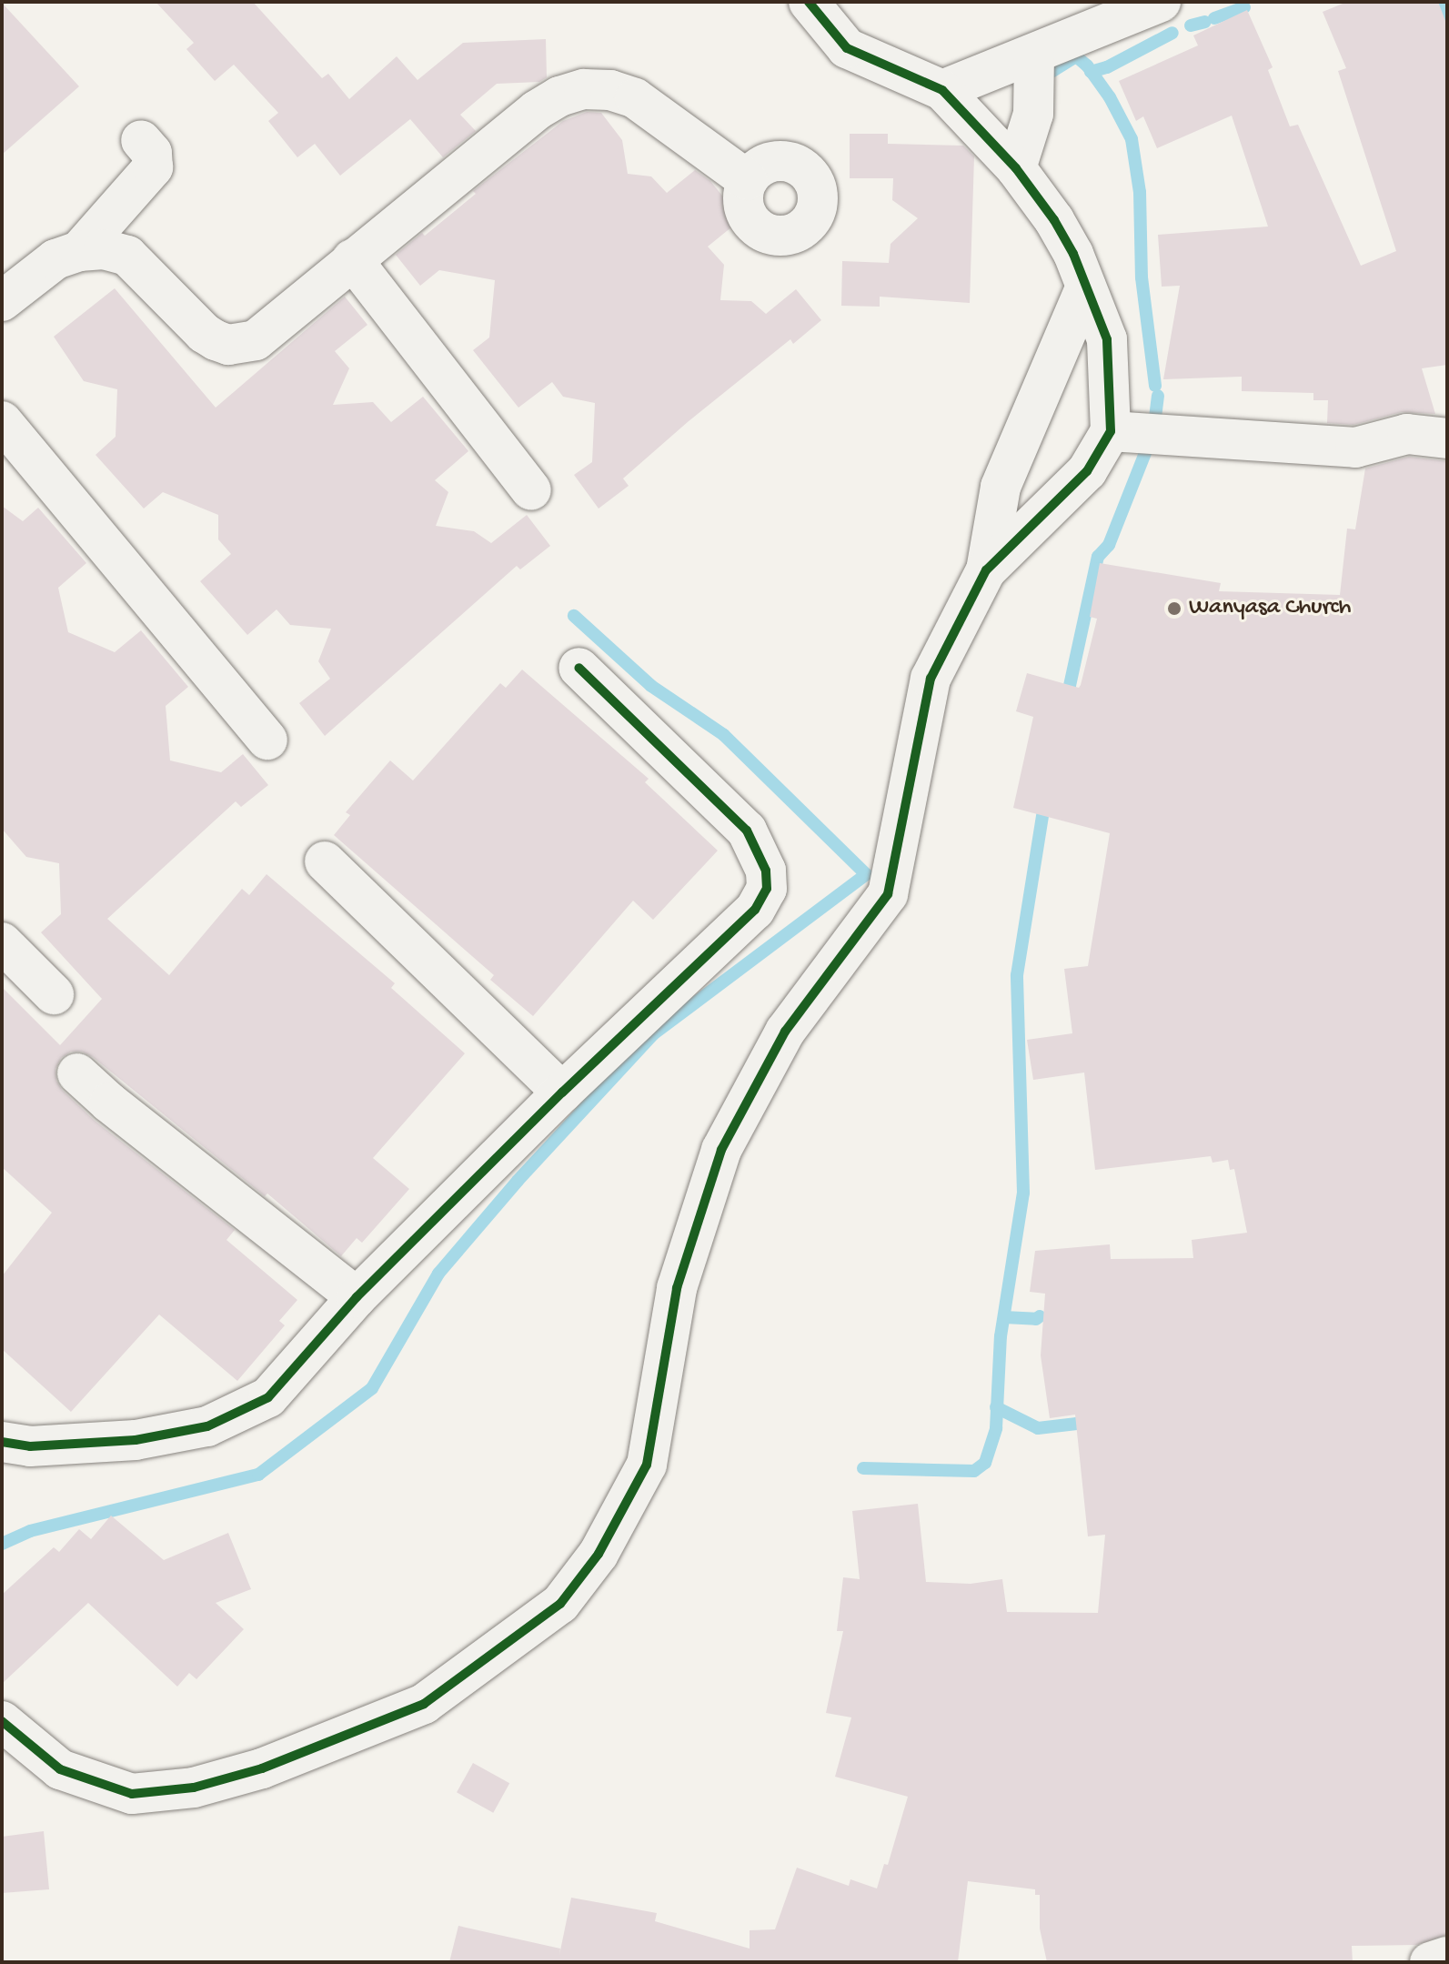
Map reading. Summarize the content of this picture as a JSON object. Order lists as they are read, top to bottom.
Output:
{
  "places": ["Wanyasa Church"]
}
